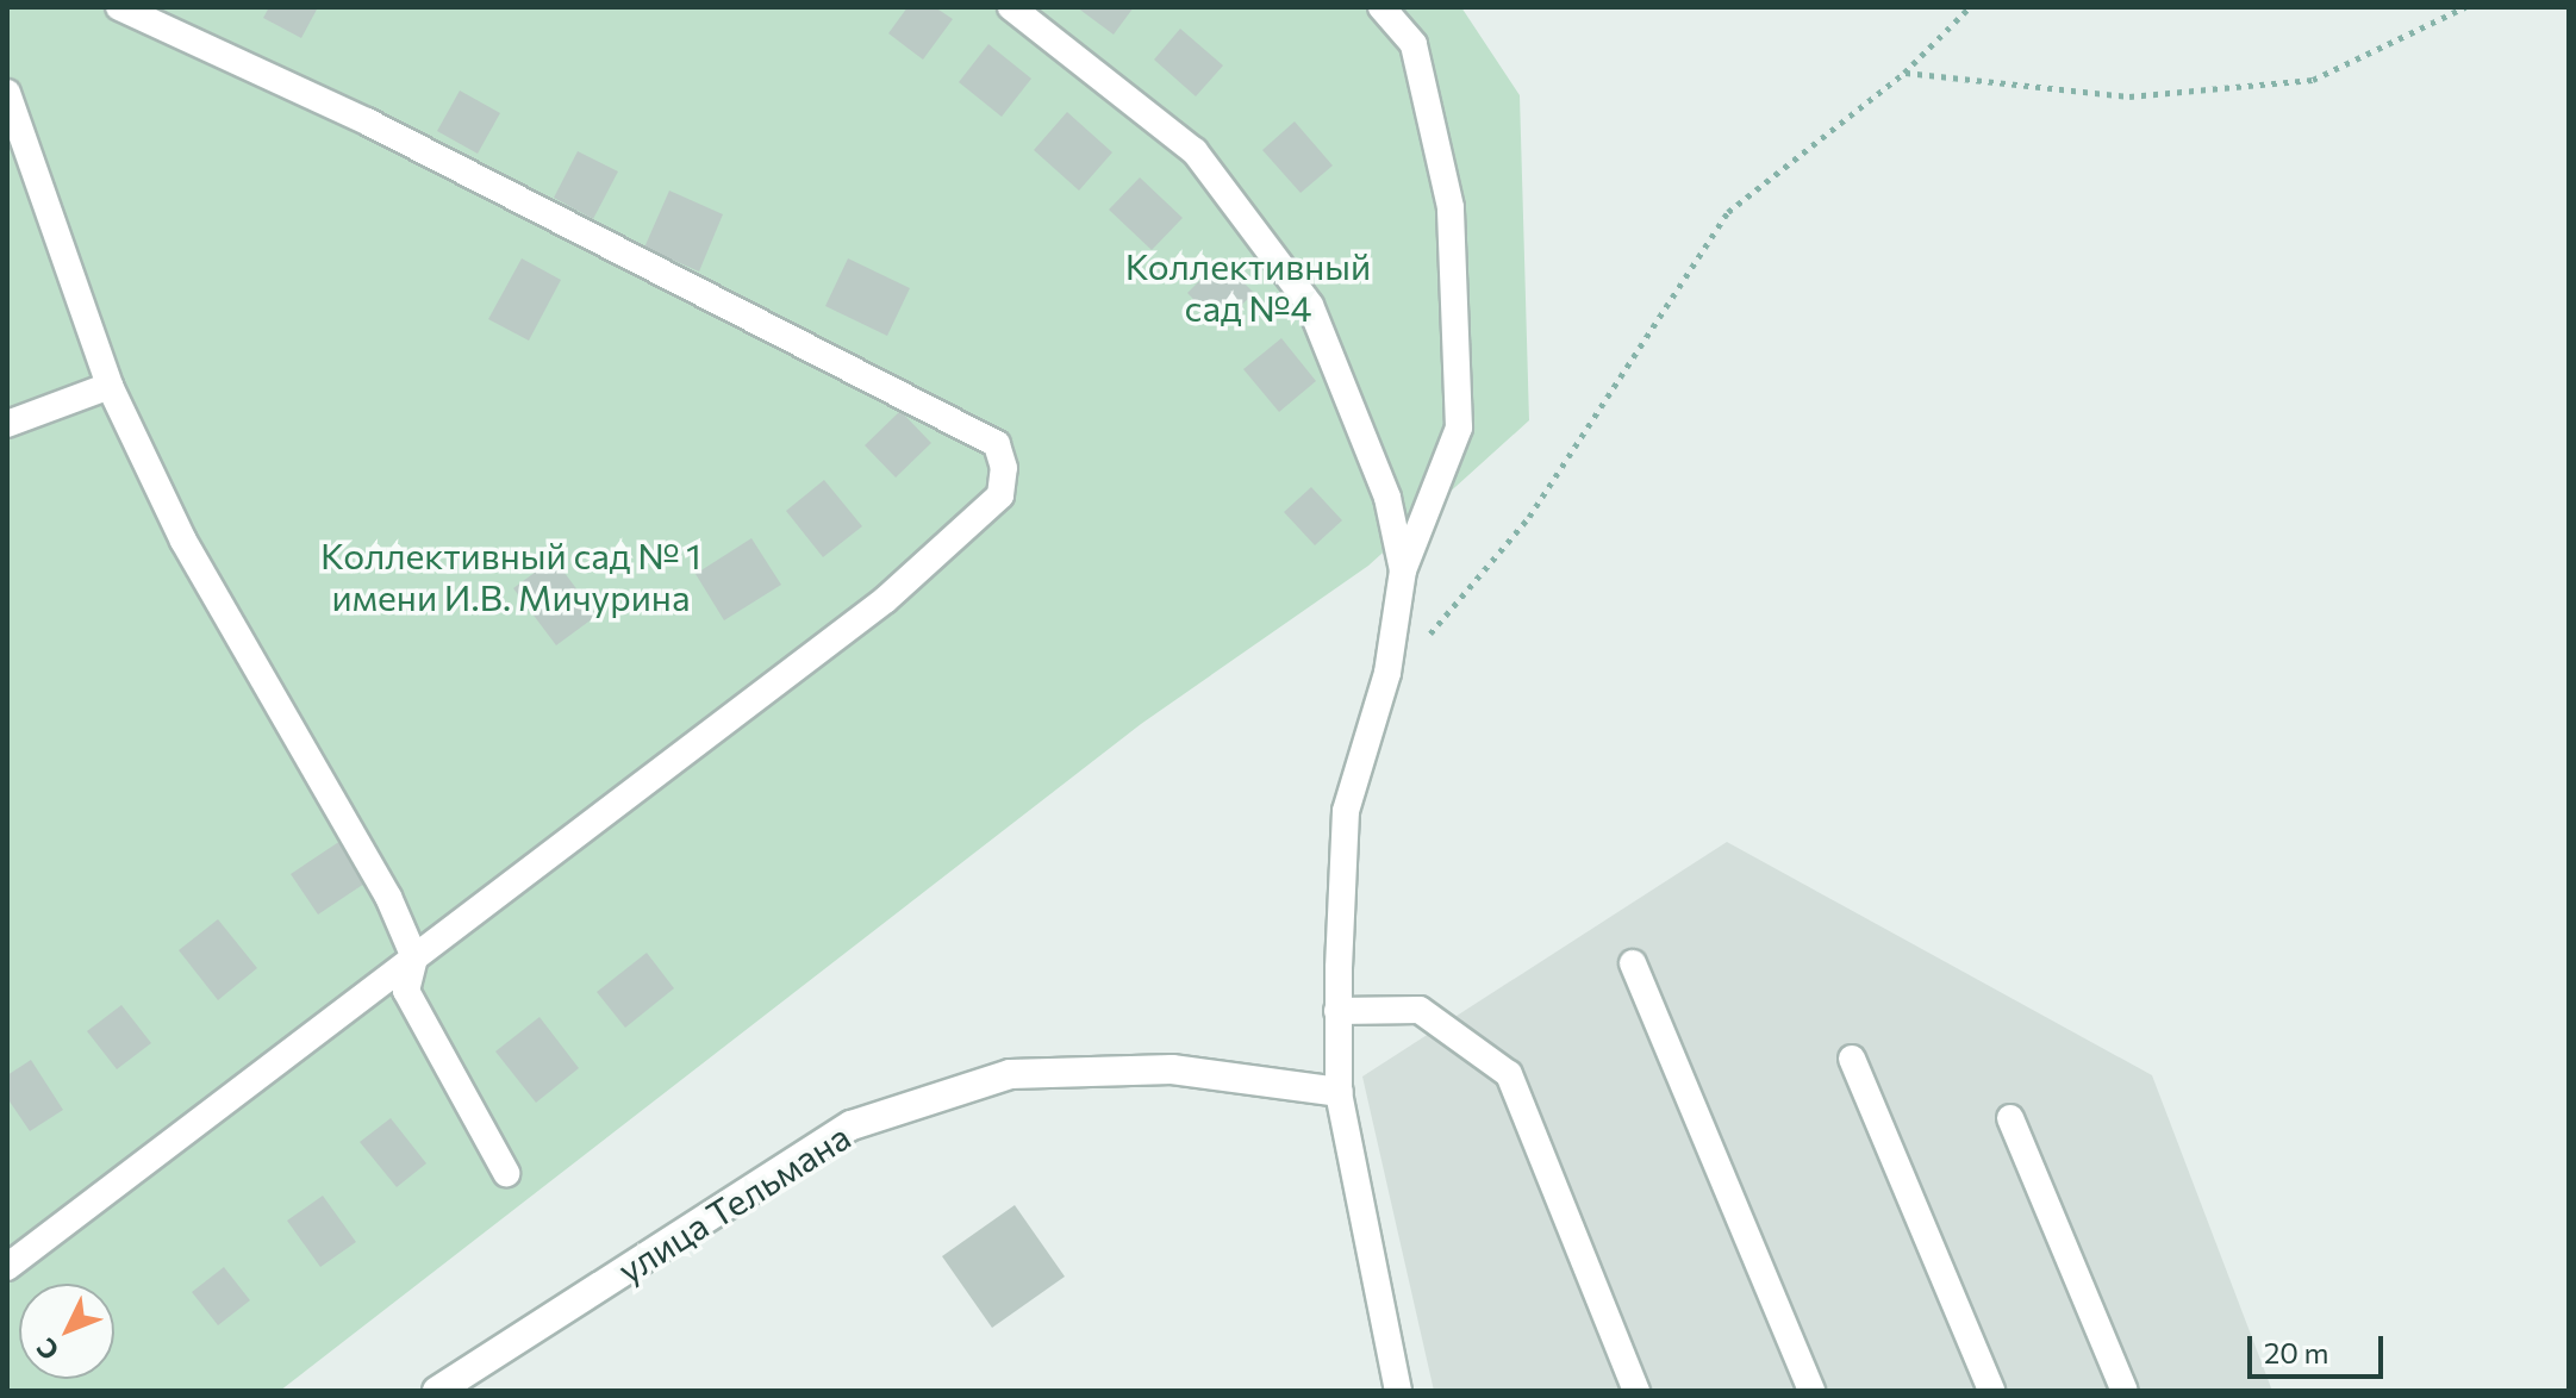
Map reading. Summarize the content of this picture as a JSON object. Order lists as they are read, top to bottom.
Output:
{
  "streets": {
    "street": ["улица Тельмана"]
  },
  "parks": ["Коллективный сад №4", "Коллективный сад № 1 имени И.В. Мичурина"],
  "scale_bar": "20 m",
  "north": "bottom left"
}
